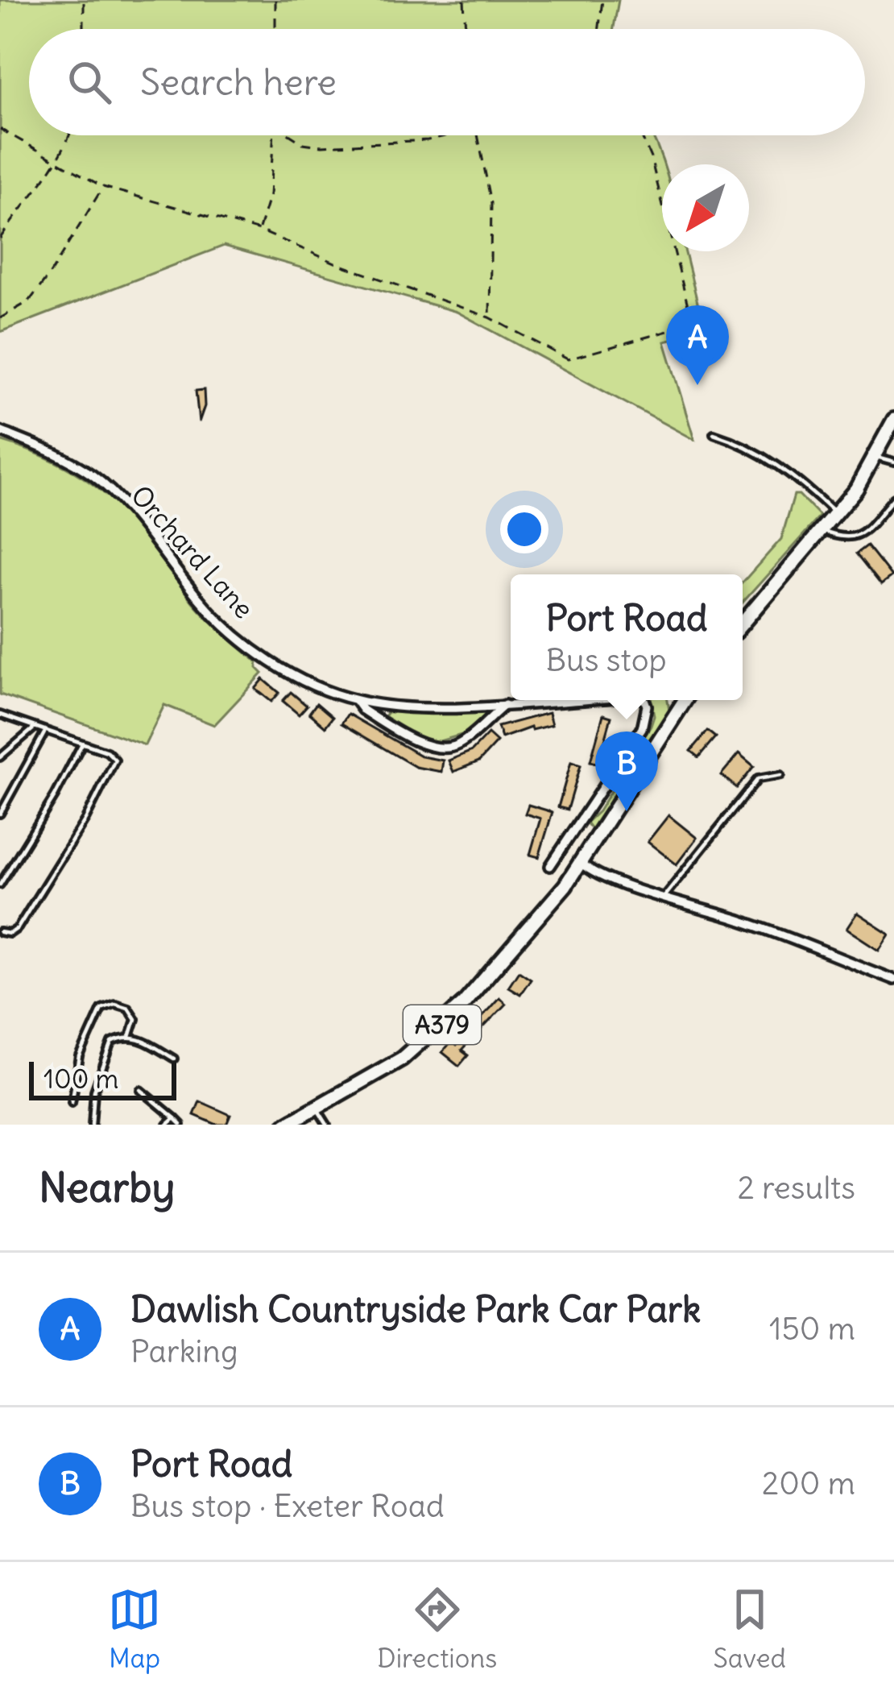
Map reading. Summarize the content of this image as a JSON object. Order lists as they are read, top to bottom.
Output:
{
  "streets": {
    "main road": ["A379"],
    "street": ["Orchard Lane"]
  },
  "scale_bar": "100 m",
  "north": "bottom left",
  "page": {
    "search": "Search here",
    "pins": ["A", "B"],
    "popup": ["Port Road", "Bus stop"],
    "scale": "100 m",
    "heading": ["Nearby", "2 results"],
    "list": [
      {
        "mark": "A",
        "name": "Dawlish Countryside Park Car Park",
        "note": "Parking",
        "value": "150 m"
      },
      {
        "mark": "B",
        "name": "Port Road",
        "note": "Bus stop · Exeter Road",
        "value": "200 m"
      }
    ],
    "nav": ["Map", "Directions", "Saved"]
  }
}
